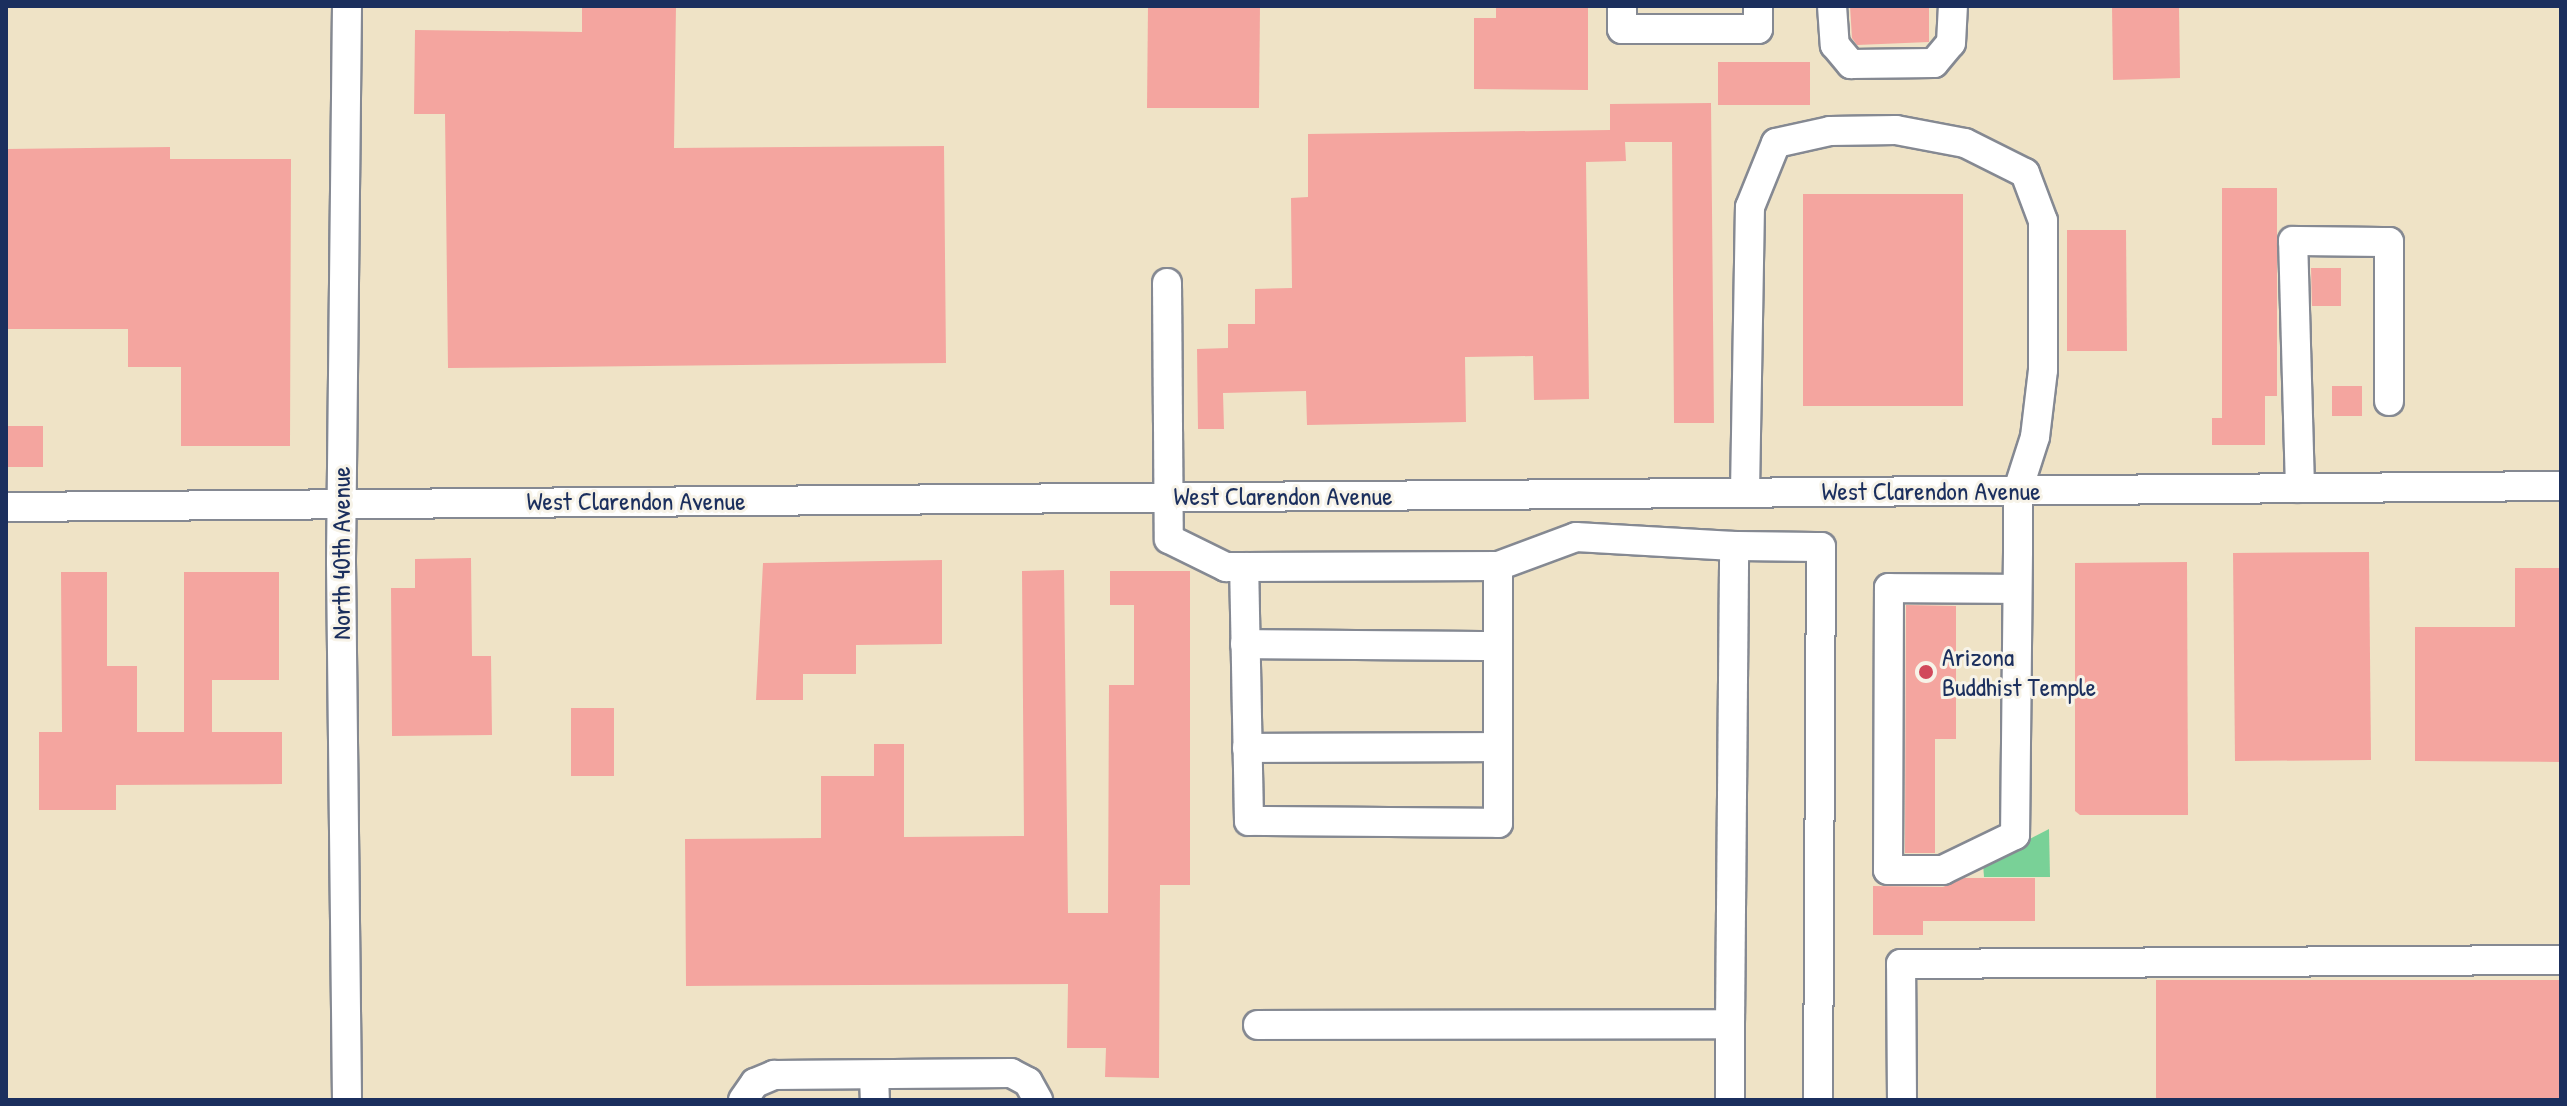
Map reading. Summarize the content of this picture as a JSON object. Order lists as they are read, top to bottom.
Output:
{
  "streets": {
    "street": ["West Clarendon Avenue", "North 40th Avenue"]
  },
  "crossings": [
    ["West Clarendon Avenue", "North 40th Avenue"]
  ],
  "places": ["Arizona Buddhist Temple"]
}
